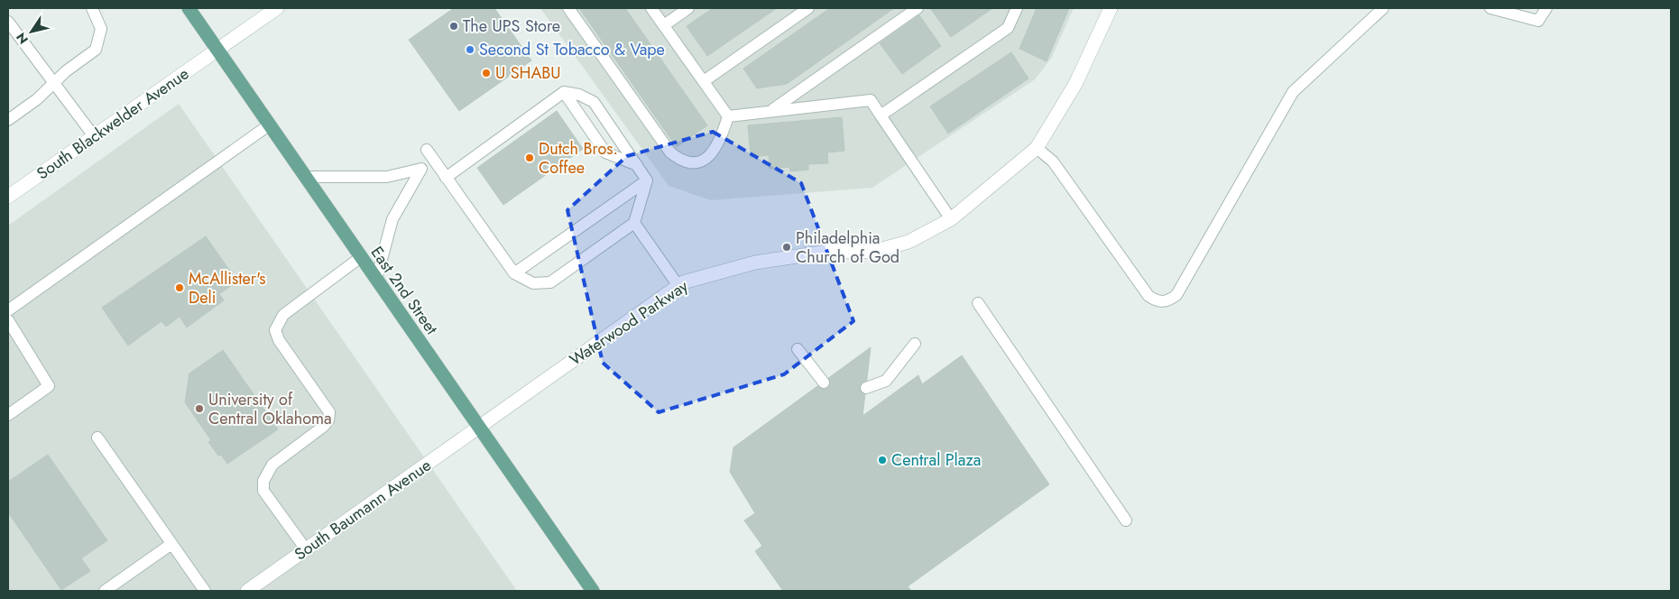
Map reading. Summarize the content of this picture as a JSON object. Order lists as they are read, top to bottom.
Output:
{
  "streets": {
    "main road": ["East 2nd Street"],
    "street": ["South Blackwelder Avenue", "Waterwood Parkway", "South Baumann Avenue"]
  },
  "crossings": [
    ["South Blackwelder Avenue", "East 2nd Street"],
    ["East 2nd Street", "Waterwood Parkway"],
    ["East 2nd Street", "South Baumann Avenue"],
    ["Waterwood Parkway", "South Baumann Avenue"]
  ],
  "places": [
    "The UPS Store",
    "Second St Tobacco & Vape",
    "U SHABU",
    "Dutch Bros. Coffee",
    "Philadelphia Church of God",
    "McAllister's Deli",
    "University of Central Oklahoma",
    "Central Plaza"
  ],
  "north": "bottom left"
}
